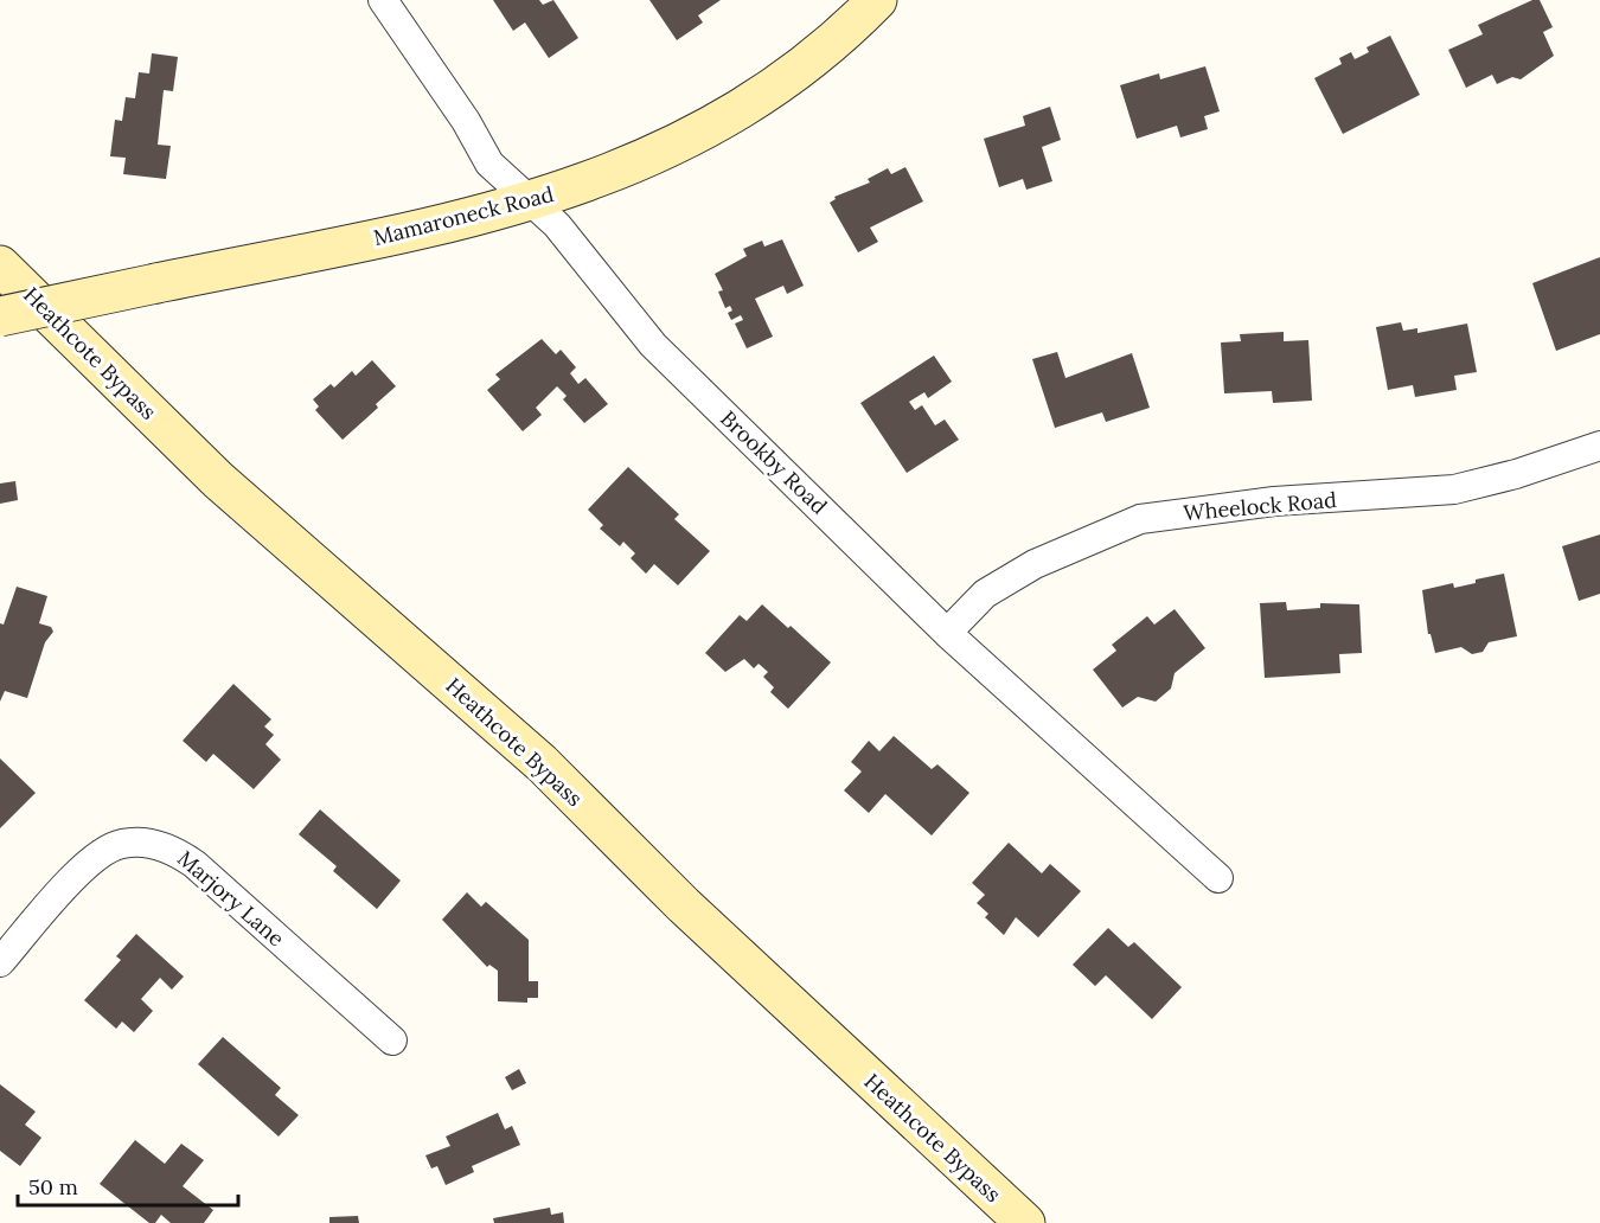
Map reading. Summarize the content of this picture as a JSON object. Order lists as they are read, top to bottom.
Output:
{
  "streets": {
    "main road": ["Mamaroneck Road", "Heathcote Bypass"],
    "street": ["Brookby Road", "Wheelock Road", "Marjory Lane"]
  },
  "crossings": [
    ["Mamaroneck Road", "Brookby Road"],
    ["Brookby Road", "Wheelock Road"]
  ],
  "scale_bar": "50 m"
}
